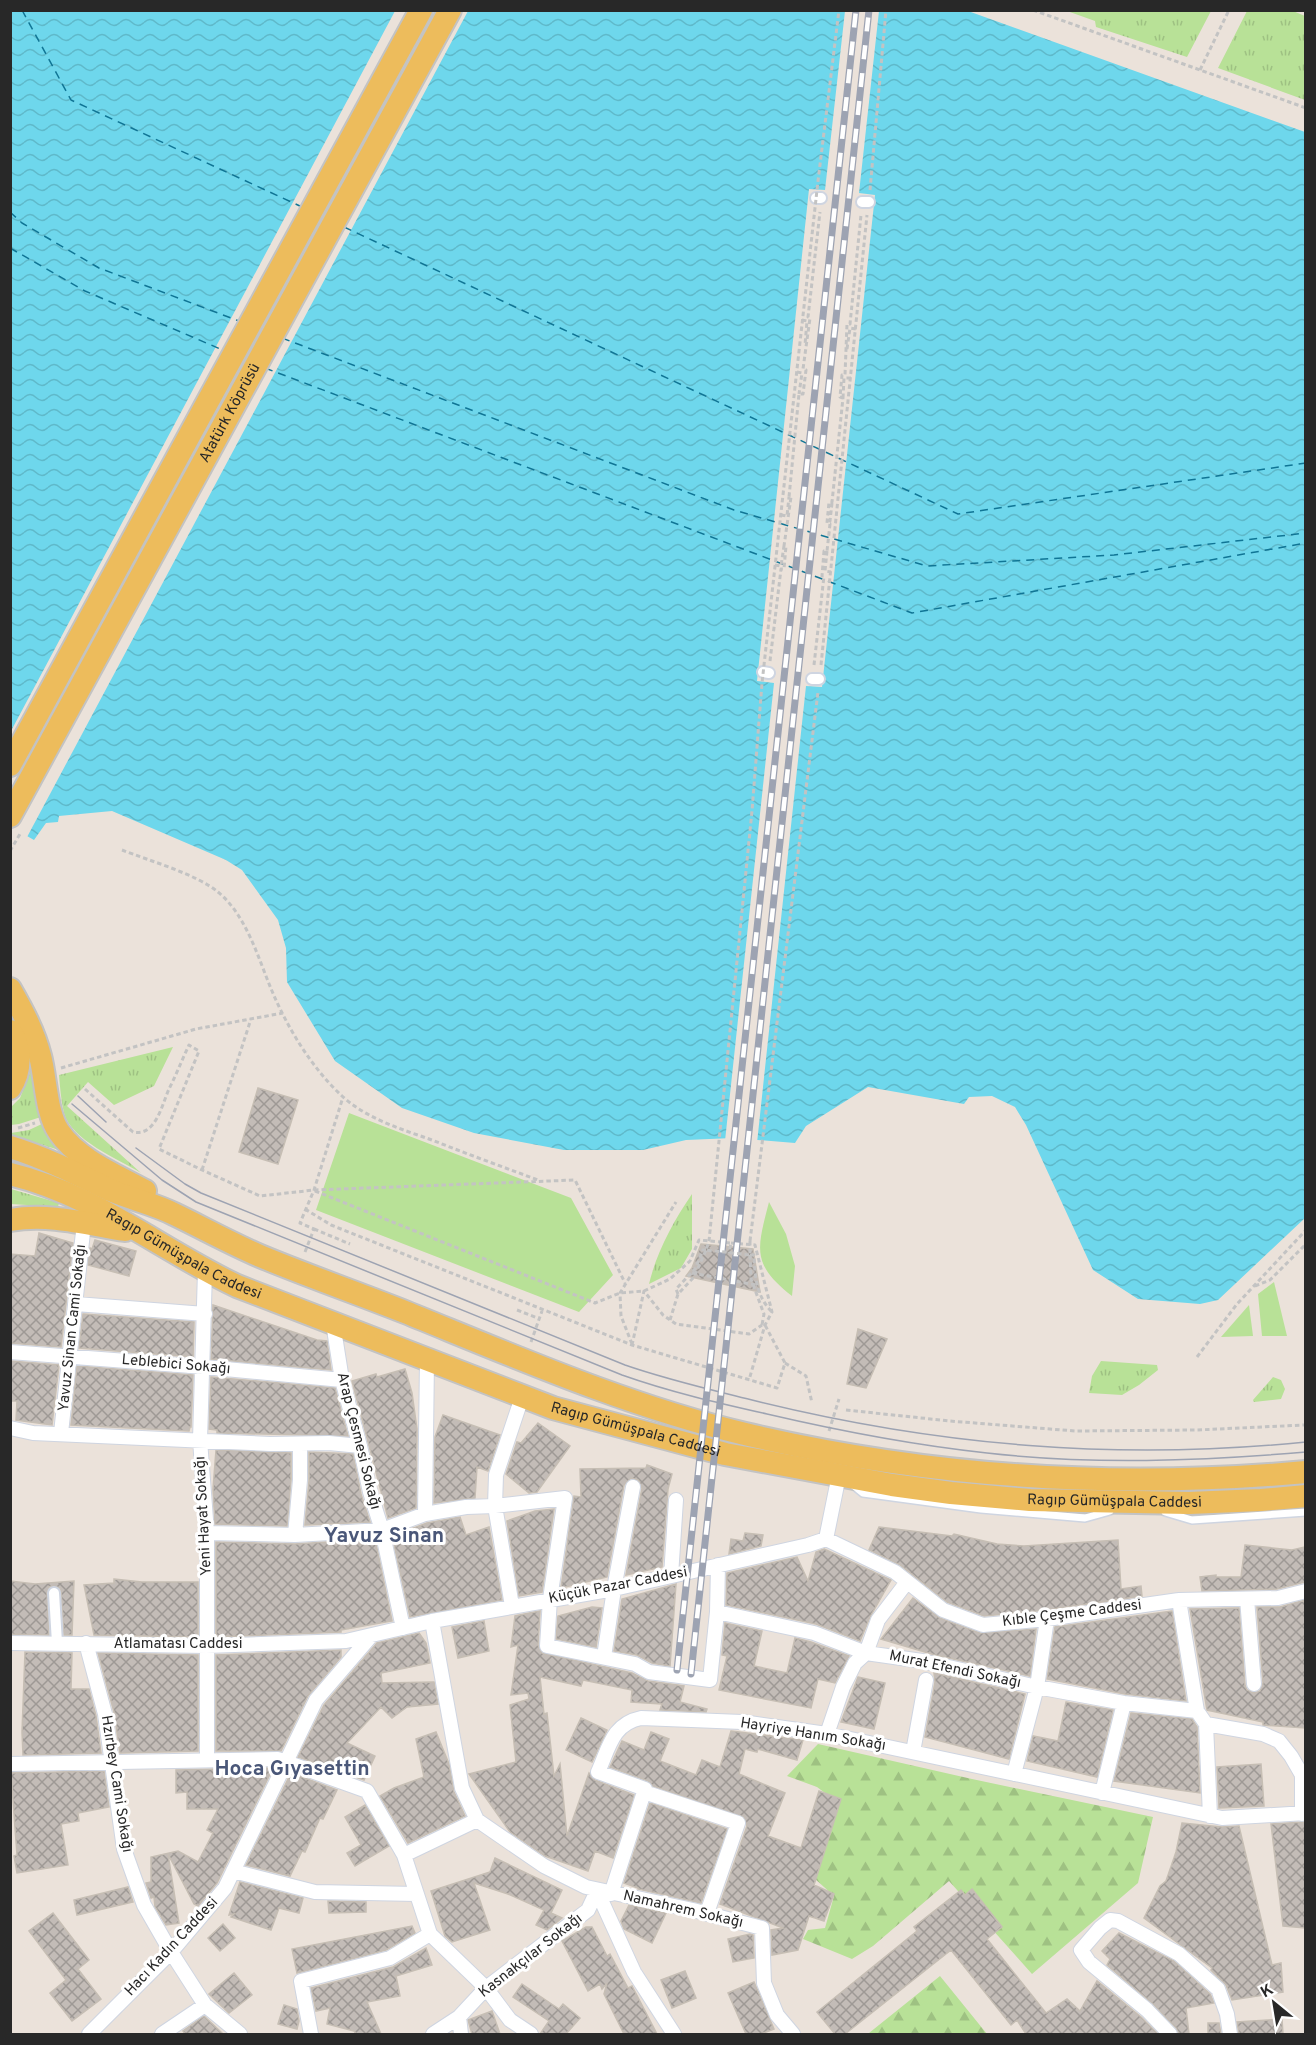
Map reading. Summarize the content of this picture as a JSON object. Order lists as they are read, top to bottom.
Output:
{
  "streets": {
    "main road": ["Atatürk Köprüsü", "Ragıp Gümüşpala Caddesi"],
    "street": [
      "Yavuz Sinan Cami Sokağı",
      "Leblebici Sokağı",
      "Arap Çesmesi Sokağı",
      "Yeni Hayat Sokağı",
      "Küçük Pazar Caddesi",
      "Kıble Çeşme Caddesi",
      "Atlamatası Caddesi",
      "Murat Efendi Sokağı",
      "Hayriye Hanım Sokağı",
      "Hzırbey Cami Sokağı",
      "Namahrem Sokağı",
      "Hacı Kadın Caddesi",
      "Kasnakçılar Sokağı"
    ]
  },
  "crossings": [
    ["Ragıp Gümüşpala Caddesi", "Arap Çesmesi Sokağı"],
    ["Ragıp Gümüşpala Caddesi", "Yeni Hayat Sokağı"],
    ["Yavuz Sinan Cami Sokağı", "Leblebici Sokağı"],
    ["Leblebici Sokağı", "Arap Çesmesi Sokağı"],
    ["Leblebici Sokağı", "Yeni Hayat Sokağı"],
    ["Arap Çesmesi Sokağı", "Küçük Pazar Caddesi"],
    ["Yeni Hayat Sokağı", "Atlamatası Caddesi"],
    ["Küçük Pazar Caddesi", "Kıble Çeşme Caddesi"],
    ["Küçük Pazar Caddesi", "Atlamatası Caddesi"],
    ["Küçük Pazar Caddesi", "Hacı Kadın Caddesi"],
    ["Atlamatası Caddesi", "Hzırbey Cami Sokağı"],
    ["Hzırbey Cami Sokağı", "Hacı Kadın Caddesi"],
    ["Namahrem Sokağı", "Kasnakçılar Sokağı"]
  ],
  "districts": ["Yavuz Sinan", "Hoca Gıyasettin"],
  "north": "top left"
}
